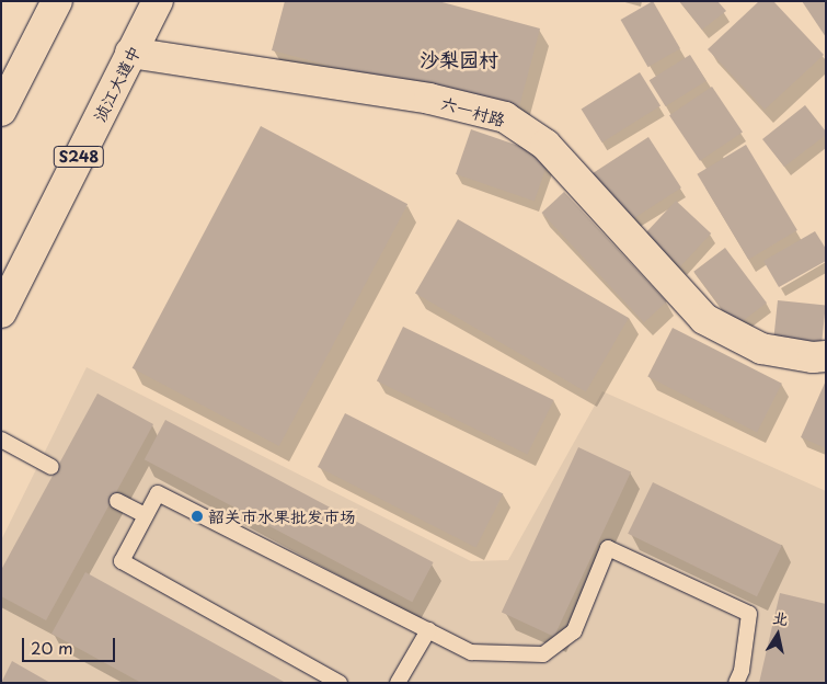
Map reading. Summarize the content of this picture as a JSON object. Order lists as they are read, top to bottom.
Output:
{
  "streets": {
    "street": ["浈江大道中", "六一村路", "S248"]
  },
  "crossings": [
    ["浈江大道中", "六一村路"]
  ],
  "districts": ["沙梨园村"],
  "places": ["韶关市水果批发市场"],
  "scale_bar": "20 m",
  "north": "top"
}
